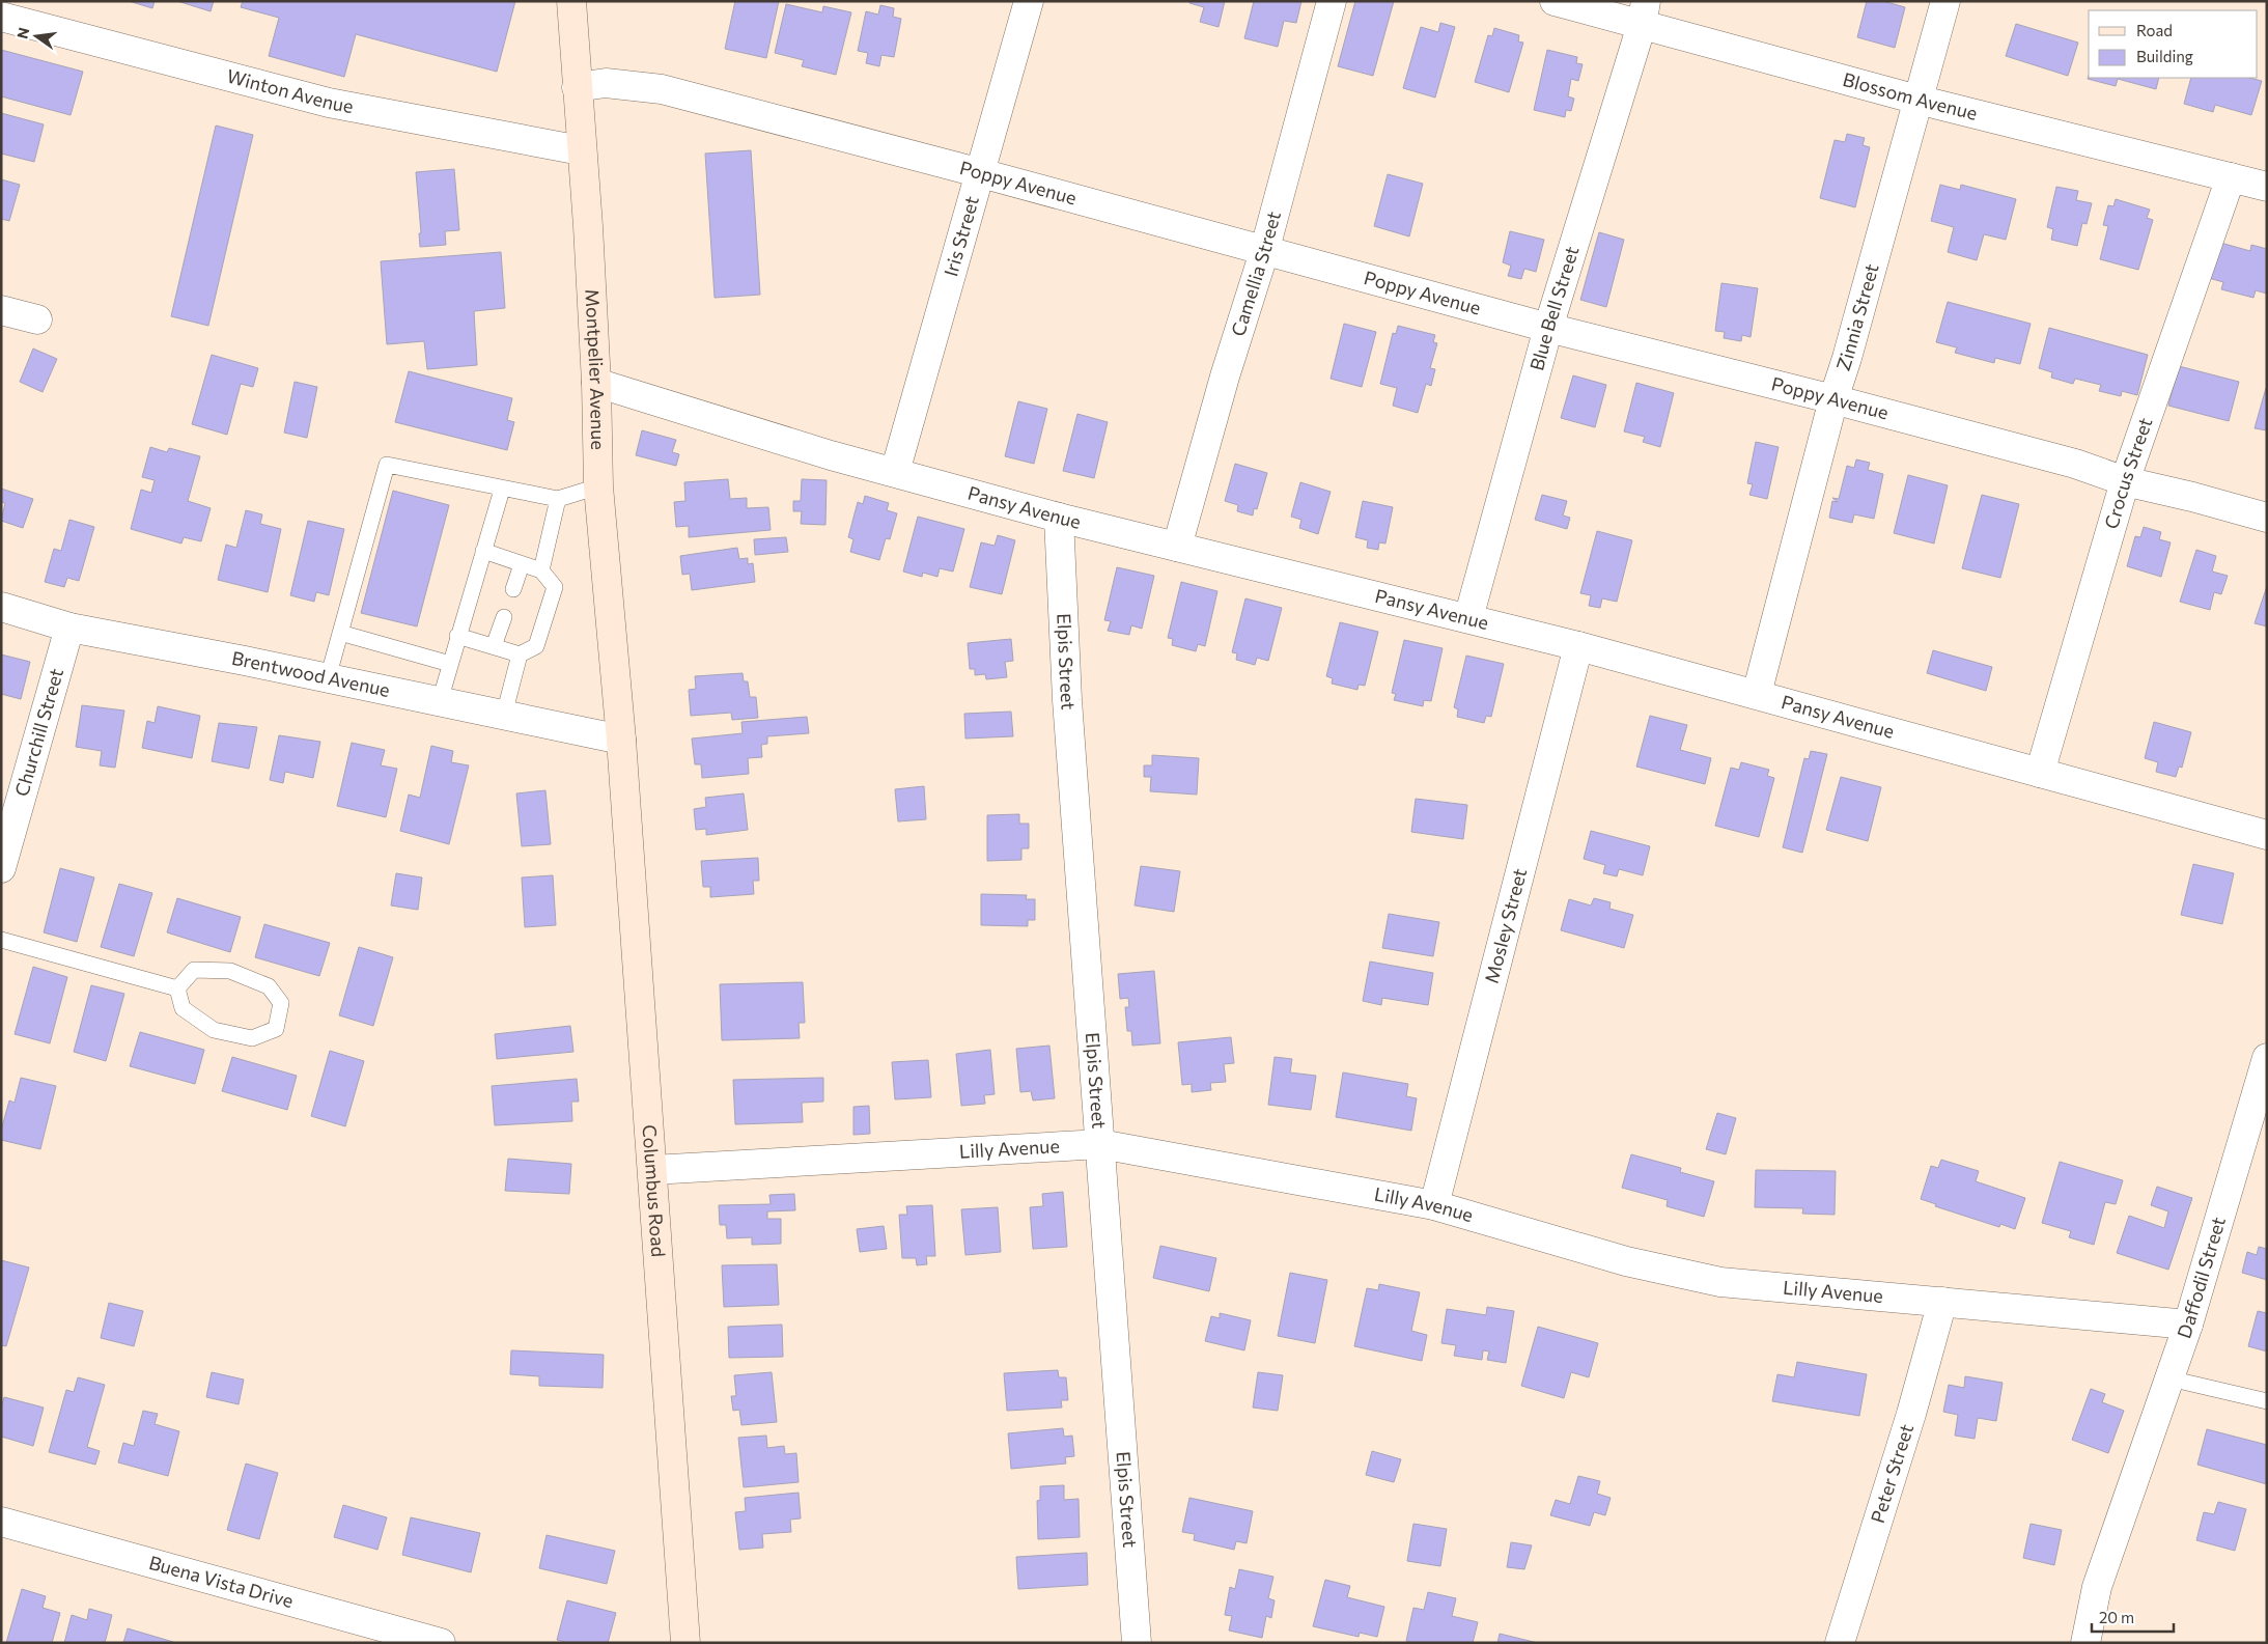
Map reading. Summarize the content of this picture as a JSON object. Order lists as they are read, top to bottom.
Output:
{
  "streets": {
    "street": [
      "Winton Avenue",
      "Blossom Avenue",
      "Poppy Avenue",
      "Iris Street",
      "Camellia Street",
      "Blue Bell Street",
      "Zinnia Street",
      "Montpelier Avenue",
      "Crocus Street",
      "Pansy Avenue",
      "Elpis Street",
      "Brentwood Avenue",
      "Churchill Street",
      "Mosley Street",
      "Lilly Avenue",
      "Columbus Road",
      "Daffodil Street",
      "Peter Street",
      "Buena Vista Drive"
    ]
  },
  "crossings": [
    ["Winton Avenue", "Montpelier Avenue"],
    ["Blossom Avenue", "Blue Bell Street"],
    ["Blossom Avenue", "Zinnia Street"],
    ["Blossom Avenue", "Crocus Street"],
    ["Poppy Avenue", "Iris Street"],
    ["Poppy Avenue", "Camellia Street"],
    ["Poppy Avenue", "Blue Bell Street"],
    ["Poppy Avenue", "Zinnia Street"],
    ["Poppy Avenue", "Montpelier Avenue"],
    ["Poppy Avenue", "Crocus Street"],
    ["Iris Street", "Pansy Avenue"],
    ["Camellia Street", "Pansy Avenue"],
    ["Blue Bell Street", "Pansy Avenue"],
    ["Zinnia Street", "Pansy Avenue"],
    ["Montpelier Avenue", "Pansy Avenue"],
    ["Montpelier Avenue", "Brentwood Avenue"],
    ["Montpelier Avenue", "Columbus Road"],
    ["Crocus Street", "Pansy Avenue"],
    ["Pansy Avenue", "Elpis Street"],
    ["Pansy Avenue", "Mosley Street"],
    ["Elpis Street", "Lilly Avenue"],
    ["Brentwood Avenue", "Churchill Street"],
    ["Brentwood Avenue", "Columbus Road"],
    ["Mosley Street", "Lilly Avenue"],
    ["Lilly Avenue", "Columbus Road"],
    ["Lilly Avenue", "Daffodil Street"],
    ["Lilly Avenue", "Peter Street"]
  ],
  "legend": ["Road", "Building"],
  "scale_bar": "20 m",
  "north": "left"
}
